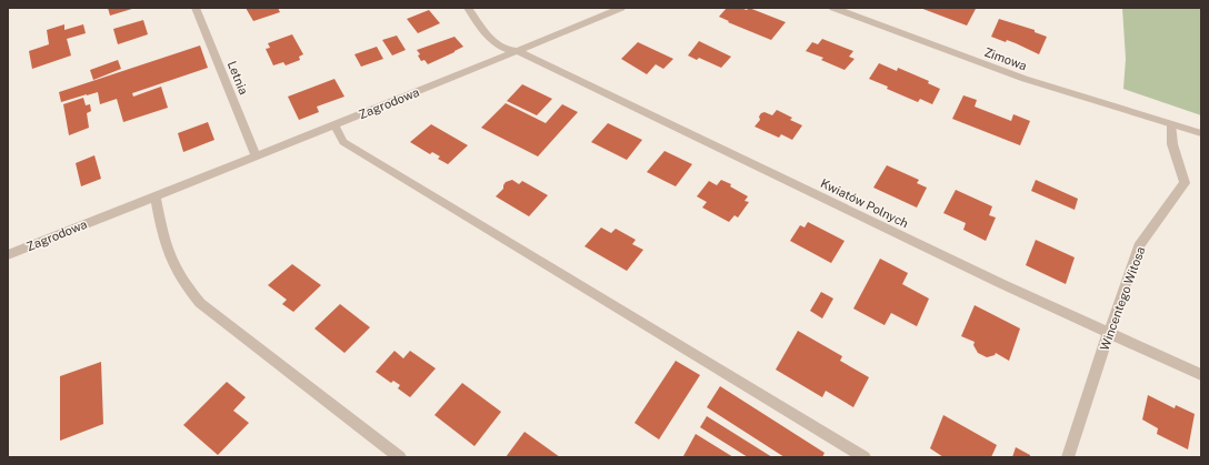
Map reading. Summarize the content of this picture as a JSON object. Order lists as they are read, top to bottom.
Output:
{
  "streets": {
    "street": [
      "Zimowa",
      "Letnia",
      "Zagrodowa",
      "Kwiatów Polnych",
      "Wincentego Witosa"
    ]
  },
  "crossings": [
    ["Zimowa", "Wincentego Witosa"],
    ["Letnia", "Zagrodowa"],
    ["Zagrodowa", "Kwiatów Polnych"],
    ["Kwiatów Polnych", "Wincentego Witosa"]
  ]
}
